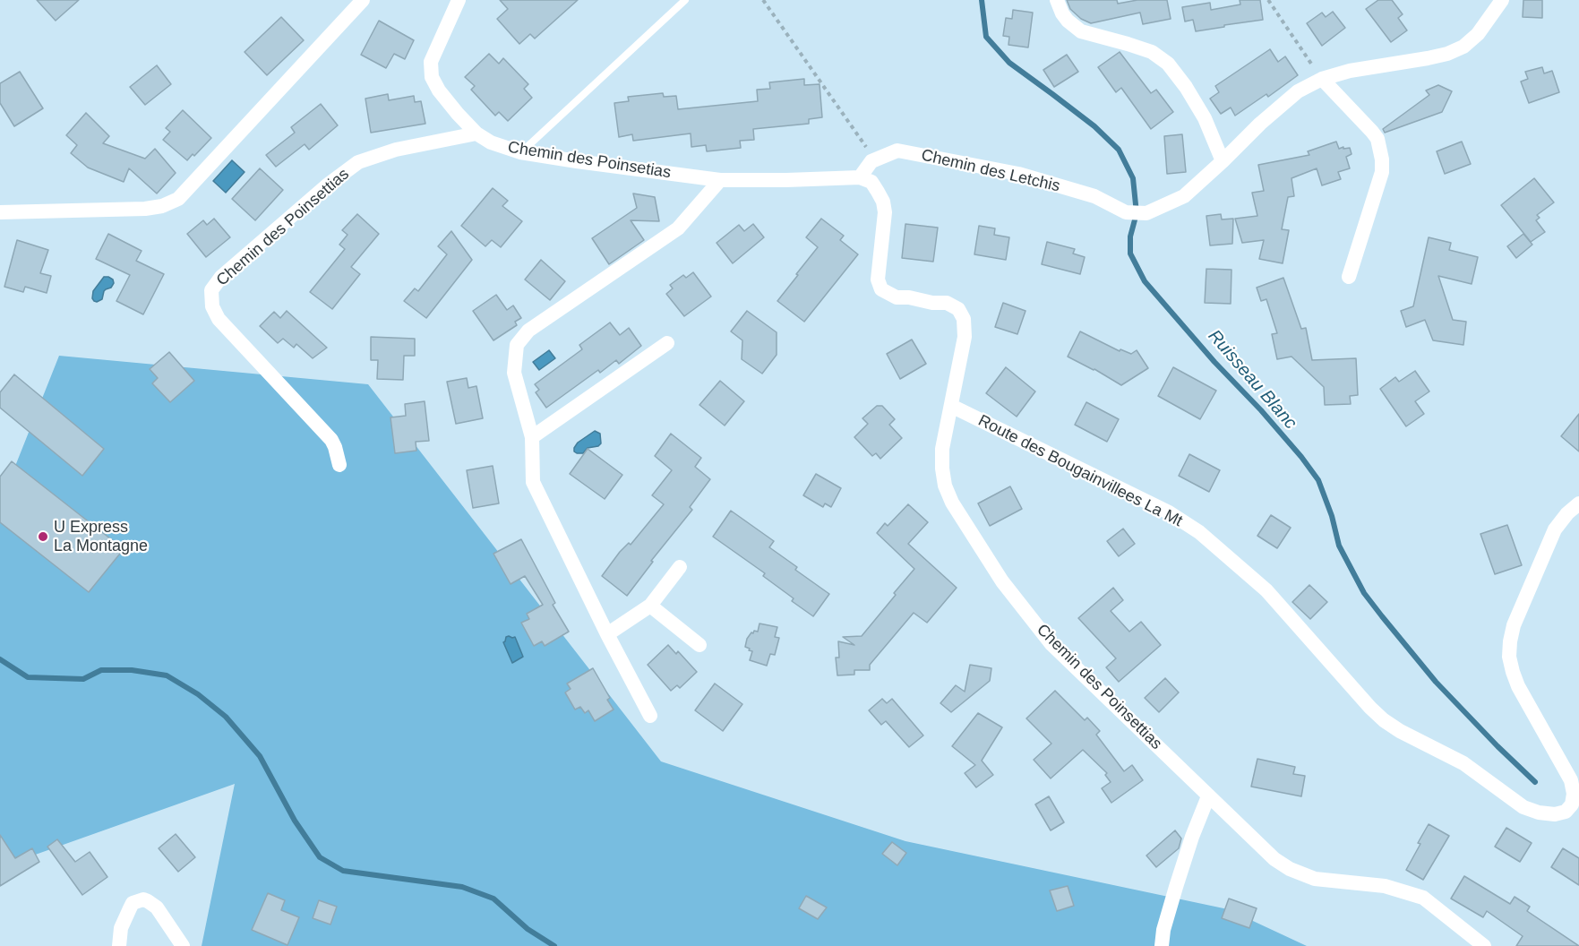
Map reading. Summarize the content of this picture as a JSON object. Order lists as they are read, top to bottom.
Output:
{
  "streets": {
    "street": [
      "Chemin des Poinsetias",
      "Chemin des Letchis",
      "Chemin des Poinsettias",
      "Route des Bougainvillees La Mt"
    ]
  },
  "crossings": [
    ["Chemin des Poinsetias", "Chemin des Poinsettias"],
    ["Chemin des Poinsettias", "Route des Bougainvillees La Mt"]
  ],
  "water": ["Ruisseau Blanc"],
  "places": ["U Express La Montagne"]
}
